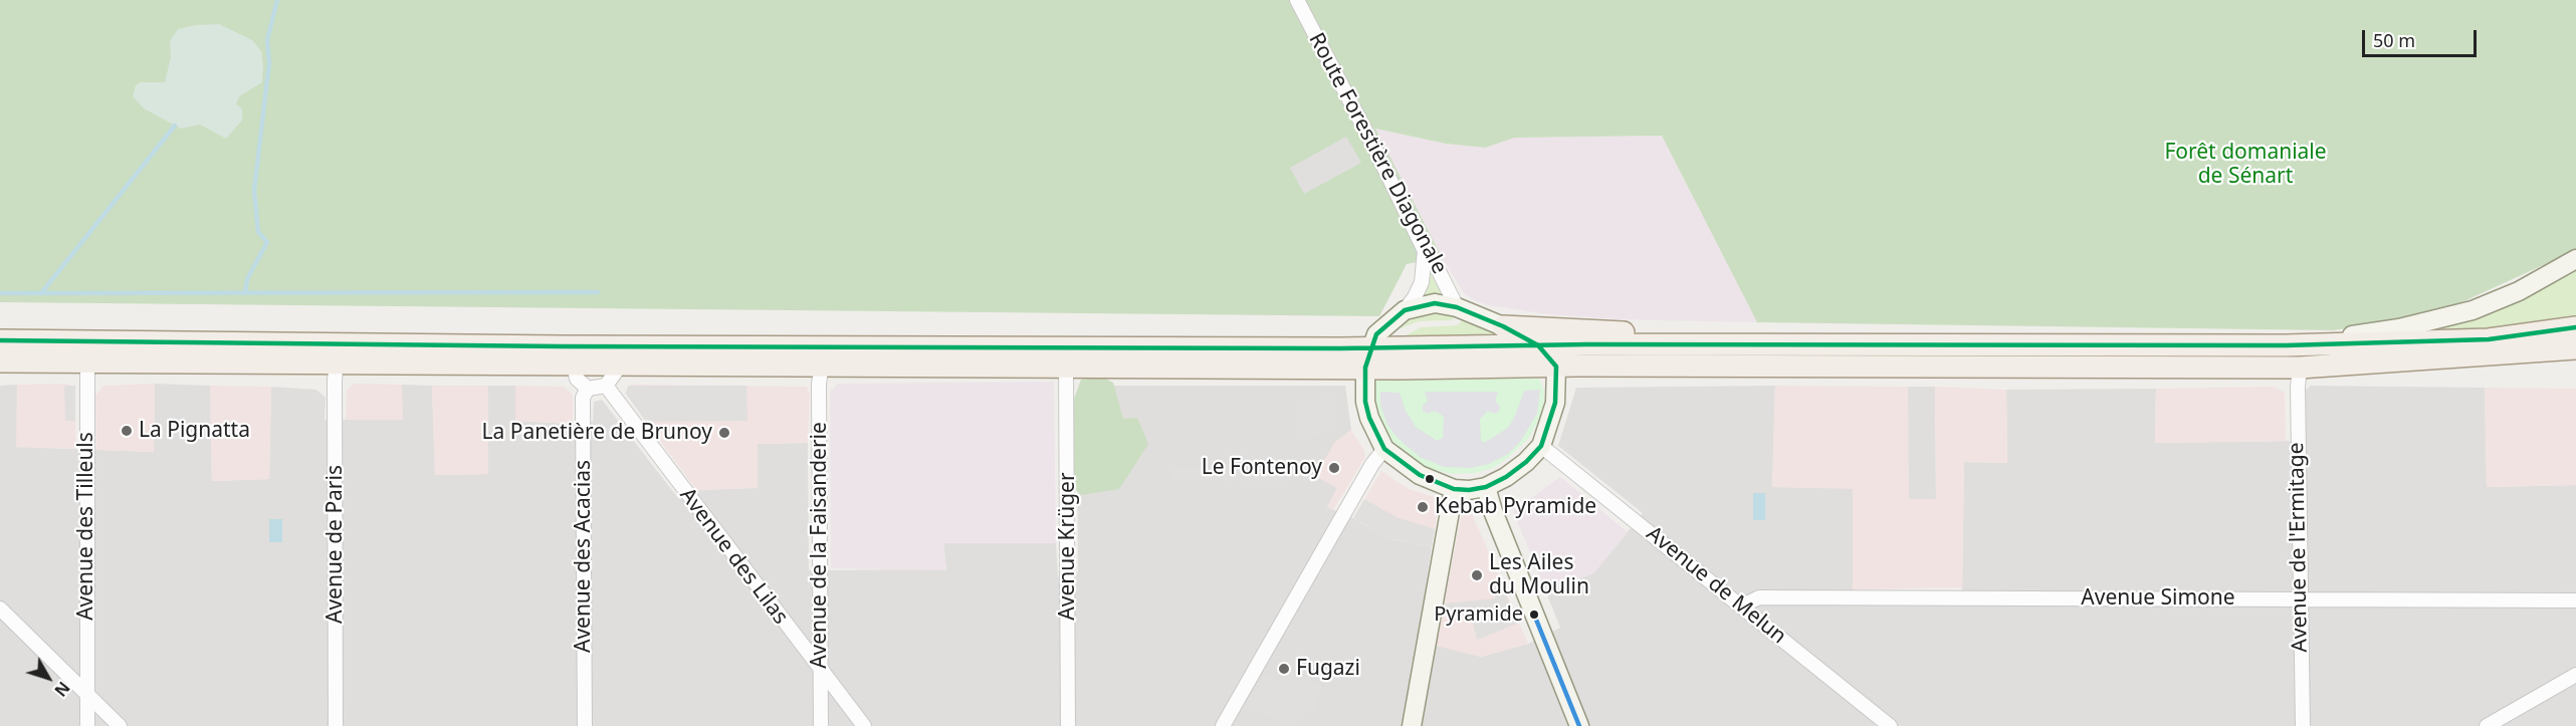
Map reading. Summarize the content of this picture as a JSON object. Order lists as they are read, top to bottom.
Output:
{
  "streets": {
    "street": [
      "Route Forestière Diagonale",
      "Avenue des Tilleuls",
      "Avenue de Paris",
      "Avenue de la Faisanderie",
      "Avenue Krüger",
      "Avenue de l'Ermitage",
      "Avenue des Acacias",
      "Avenue des Lilas",
      "Avenue de Melun",
      "Avenue Simone"
    ]
  },
  "crossings": [
    ["Avenue de la Faisanderie", "Avenue des Lilas"],
    ["Avenue de l'Ermitage", "Avenue Simone"],
    ["Avenue de Melun", "Avenue Simone"]
  ],
  "parks": ["Forêt domaniale de Sénart"],
  "places": [
    "La Pignatta",
    "La Panetière de Brunoy",
    "Le Fontenoy",
    "Kebab Pyramide",
    "Les Ailes du Moulin",
    "Pyramide",
    "Fugazi"
  ],
  "scale_bar": "50 m",
  "north": "bottom right"
}
